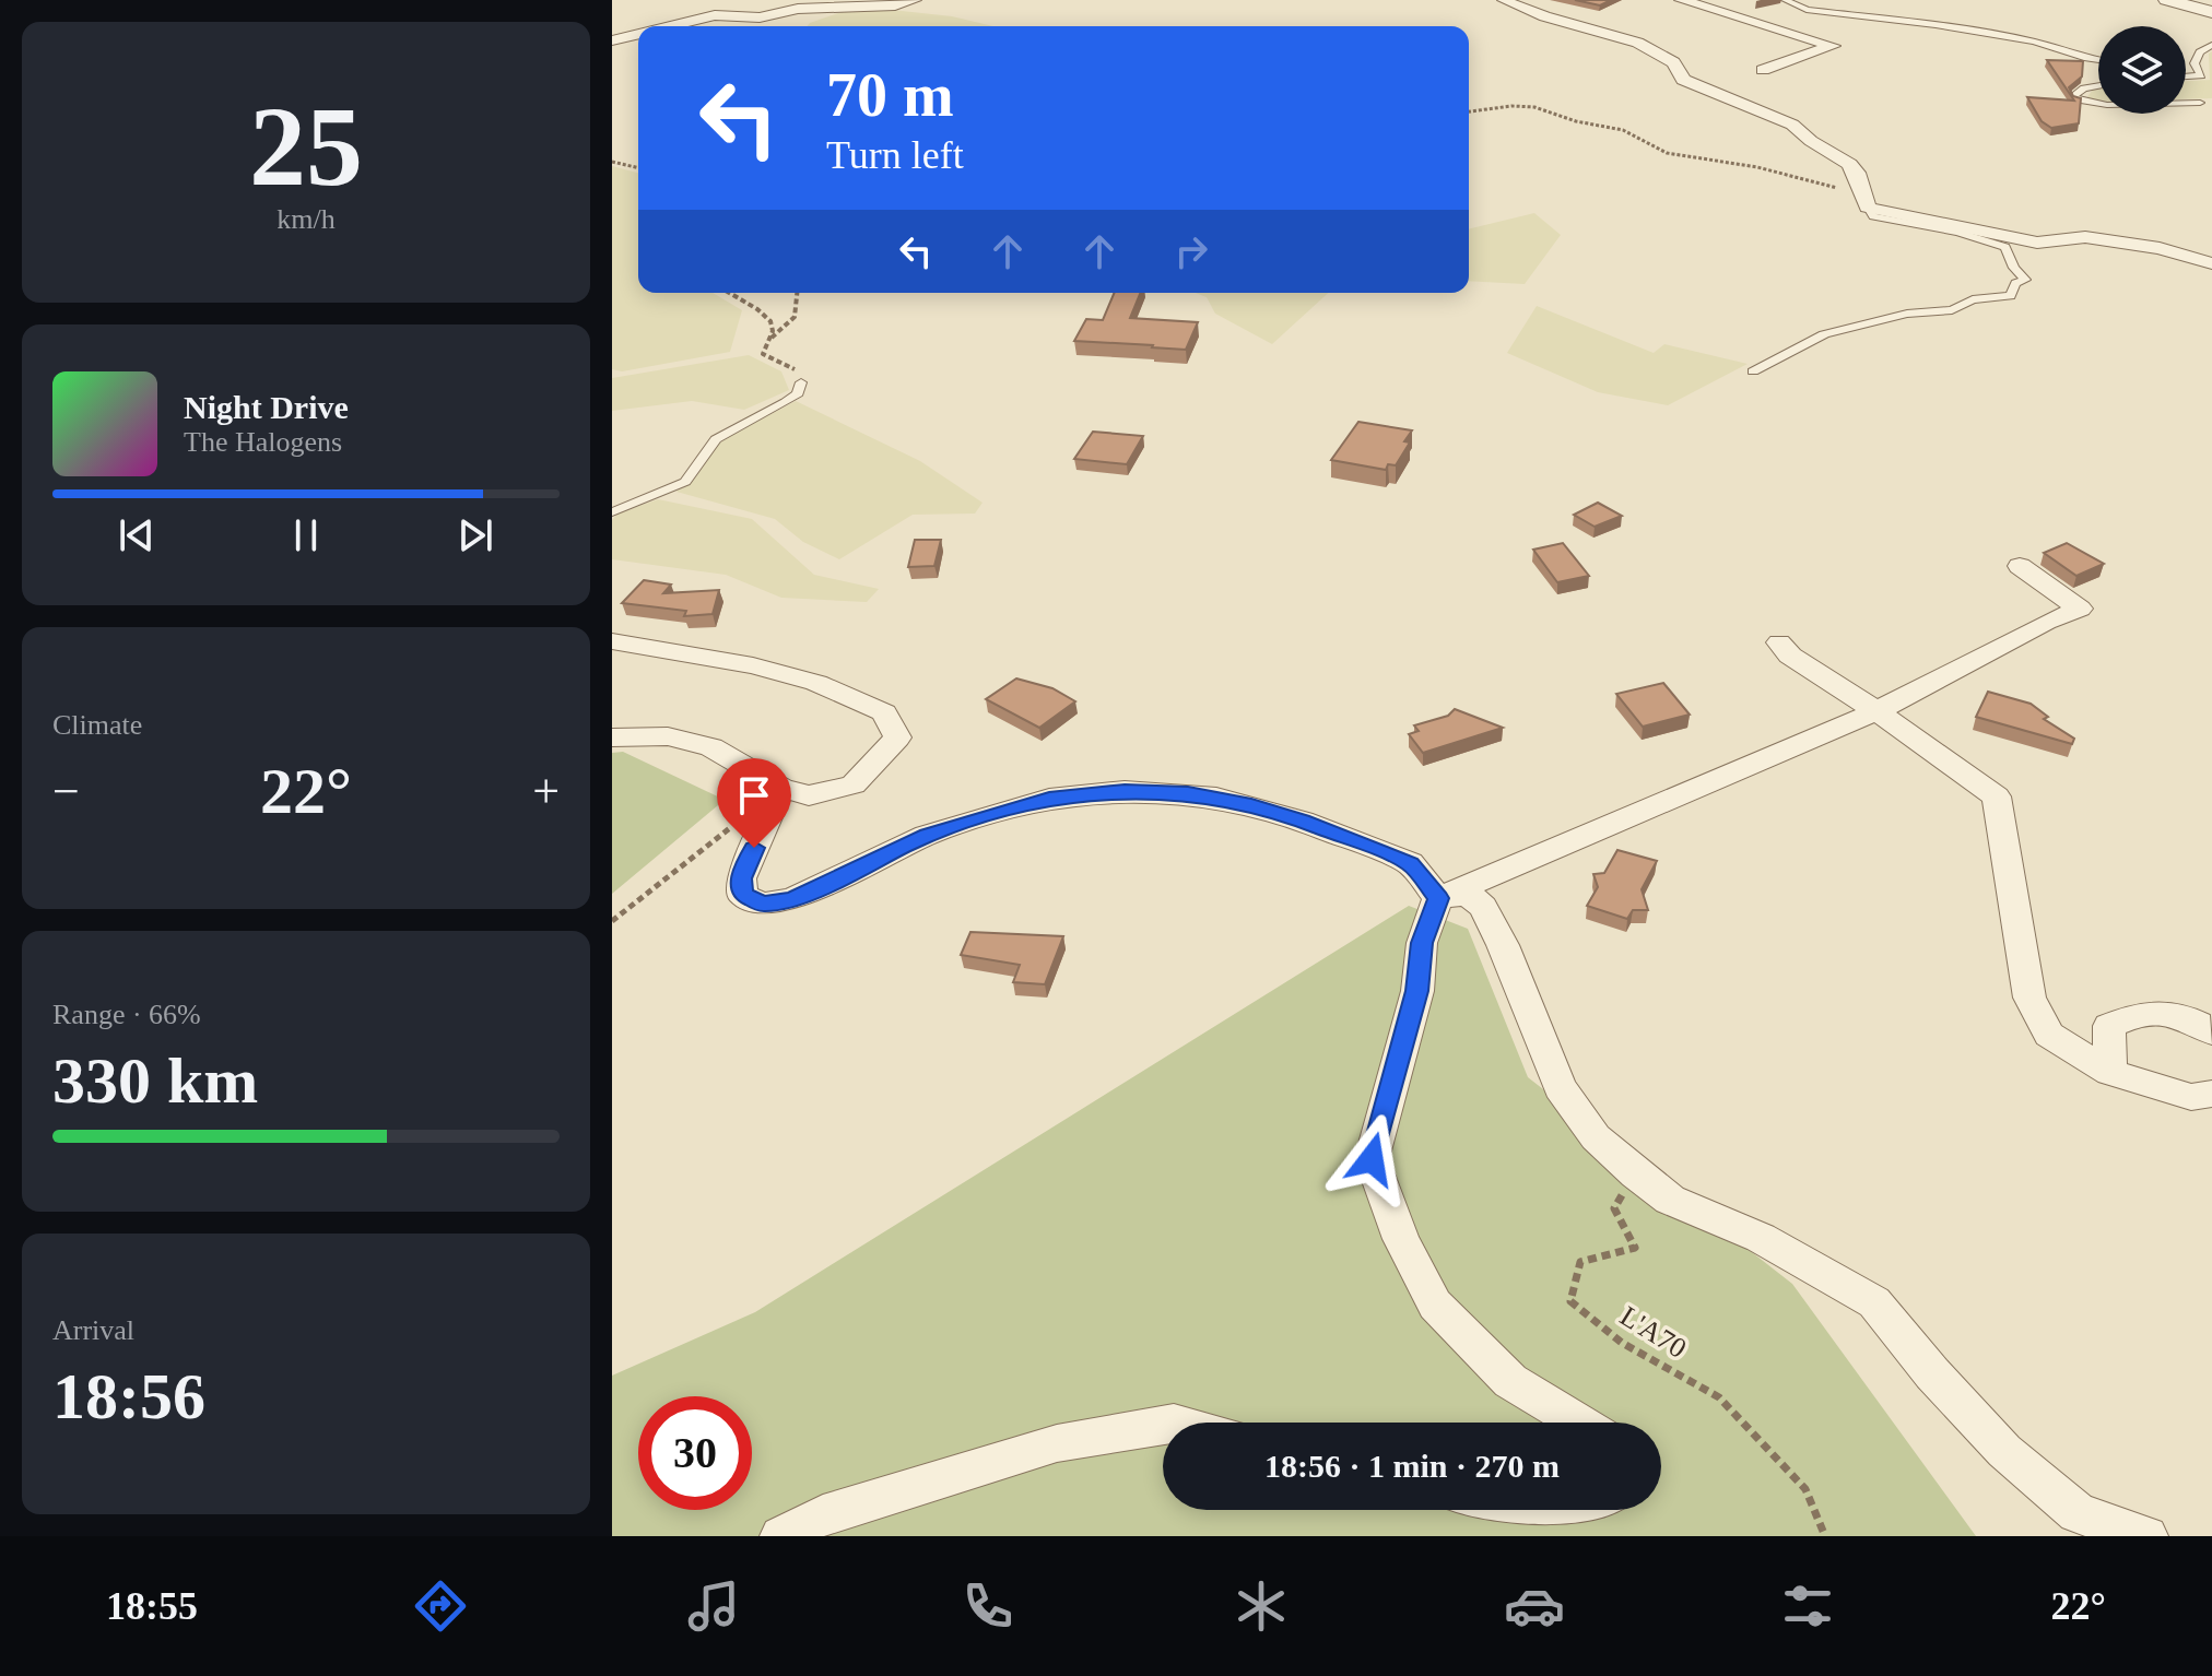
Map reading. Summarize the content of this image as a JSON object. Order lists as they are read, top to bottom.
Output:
{
  "streets": {
    "path": ["L'A70"]
  },
  "page": {
    "tile": [
      ["25", "km/h"],
      "Climate",
      ["Range · 66%", "330 km"],
      ["Arrival", "18:56"]
    ],
    "turn": ["70 m", "Turn left"],
    "song": ["Night Drive", "The Halogens"],
    "heat": ["−", "22°", "+"],
    "limit": "30",
    "trip": "18:56 · 1 min · 270 m",
    "tabs": ["18:55", "22°"]
  }
}
